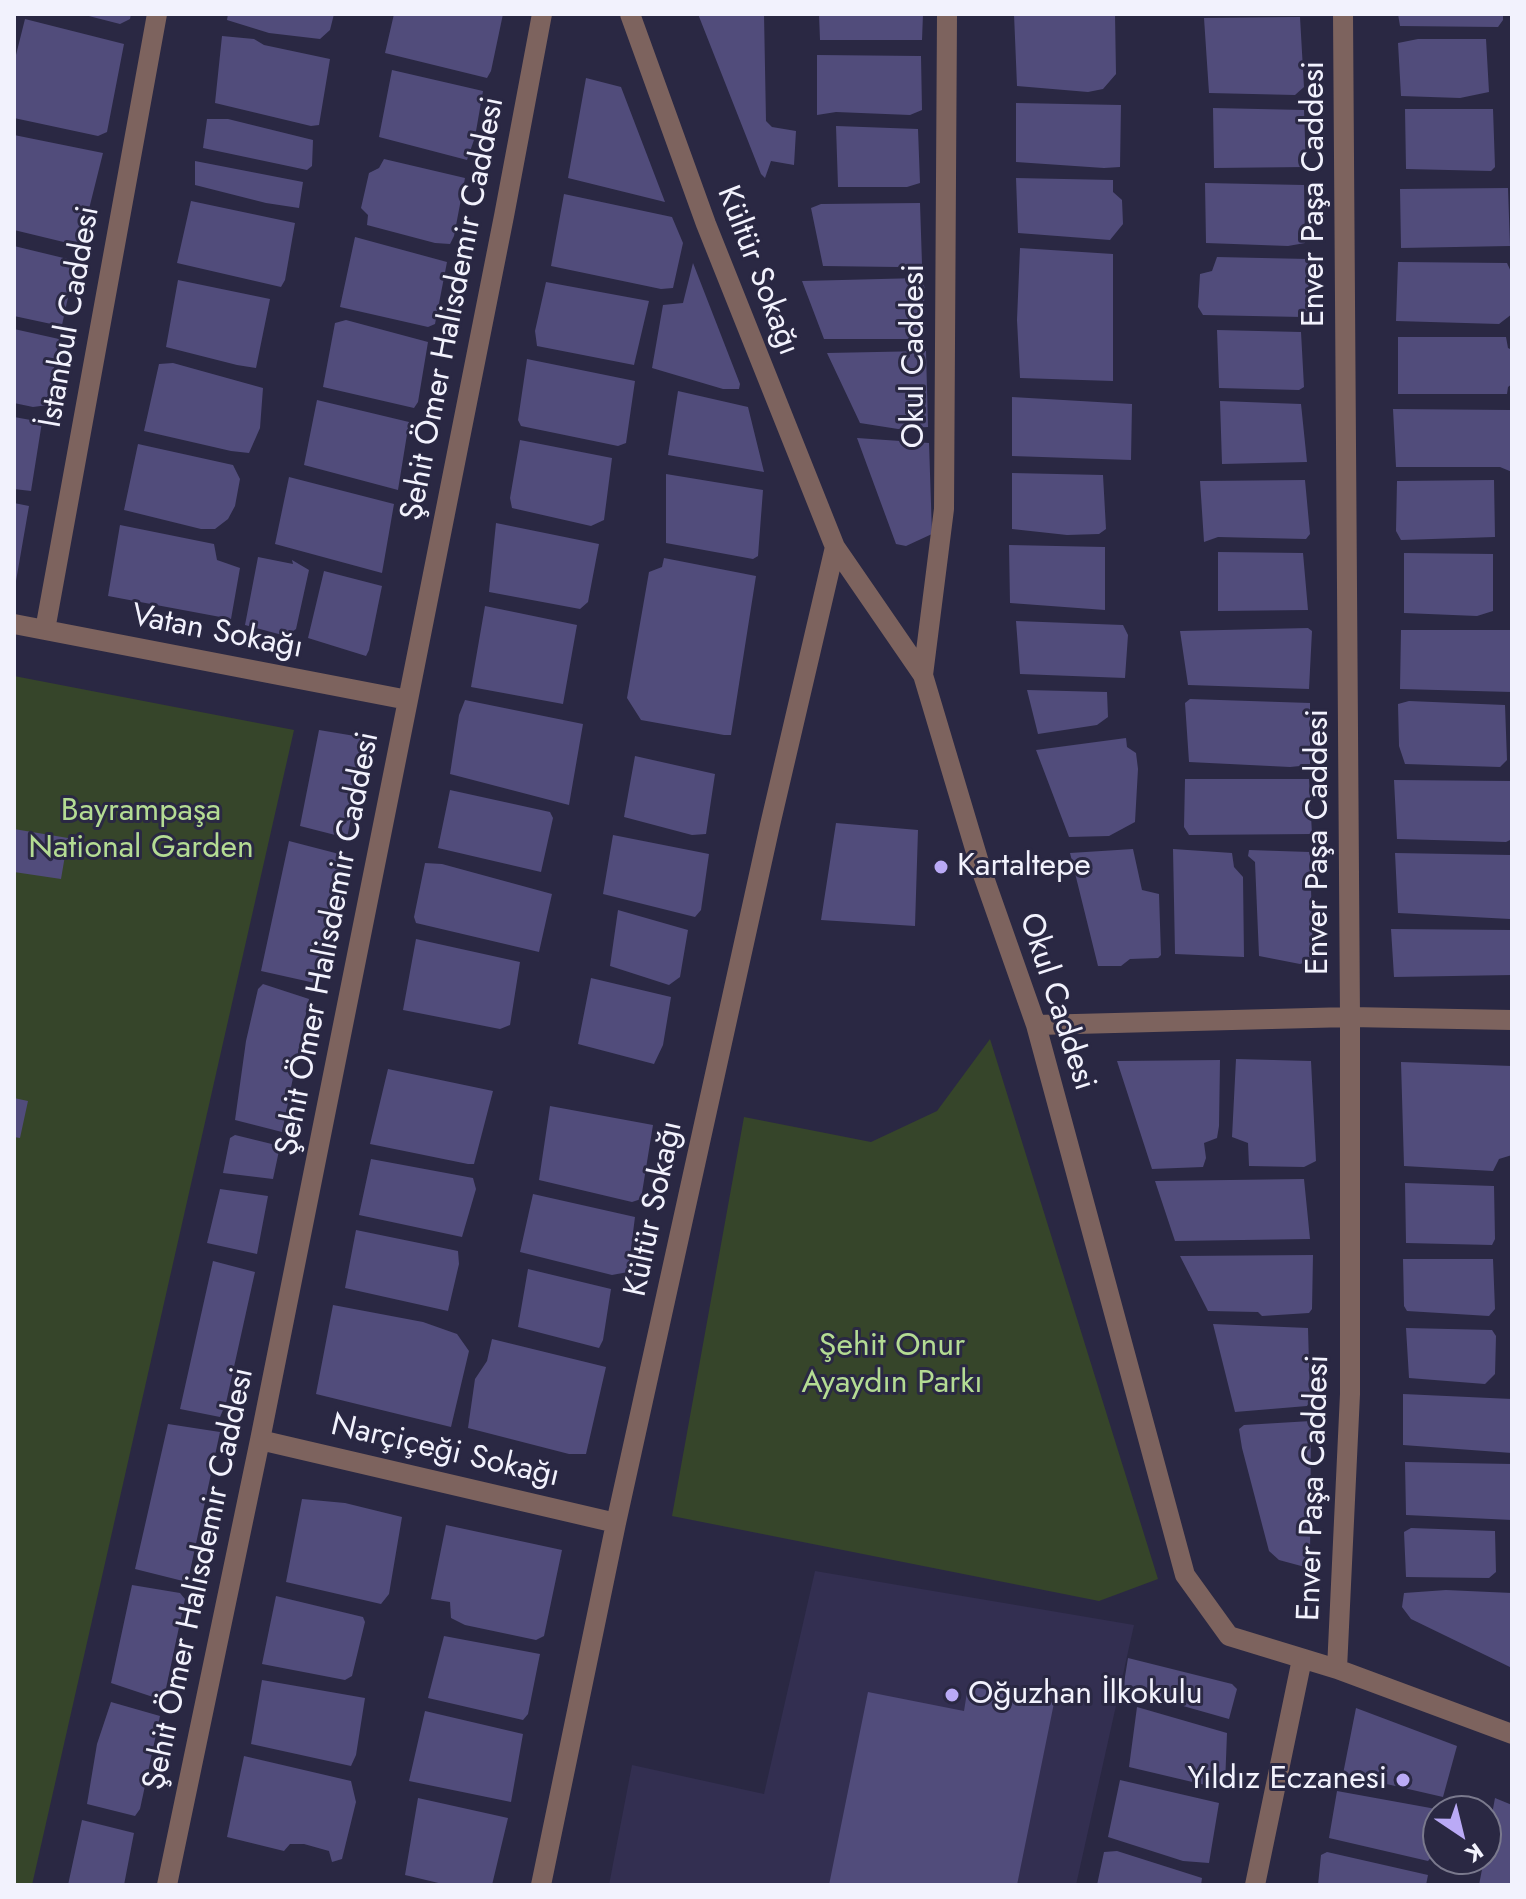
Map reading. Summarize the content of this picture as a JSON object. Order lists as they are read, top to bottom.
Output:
{
  "streets": {
    "street": [
      "Enver Paşa Caddesi",
      "Kültür Sokağı",
      "Şehit Ömer Halisdemir Caddesi",
      "İstanbul Caddesi",
      "Okul Caddesi",
      "Vatan Sokağı",
      "Narçiçeği Sokağı"
    ]
  },
  "crossings": [
    ["Enver Paşa Caddesi", "Okul Caddesi"],
    ["Kültür Sokağı", "Okul Caddesi"],
    ["Kültür Sokağı", "Narçiçeği Sokağı"],
    ["Şehit Ömer Halisdemir Caddesi", "Vatan Sokağı"],
    ["Şehit Ömer Halisdemir Caddesi", "Narçiçeği Sokağı"],
    ["İstanbul Caddesi", "Vatan Sokağı"]
  ],
  "parks": ["Bayrampaşa National Garden", "Şehit Onur Ayaydın Parkı"],
  "places": ["Kartaltepe", "Oğuzhan İlkokulu", "Yıldız Eczanesi"],
  "north": "bottom right"
}
